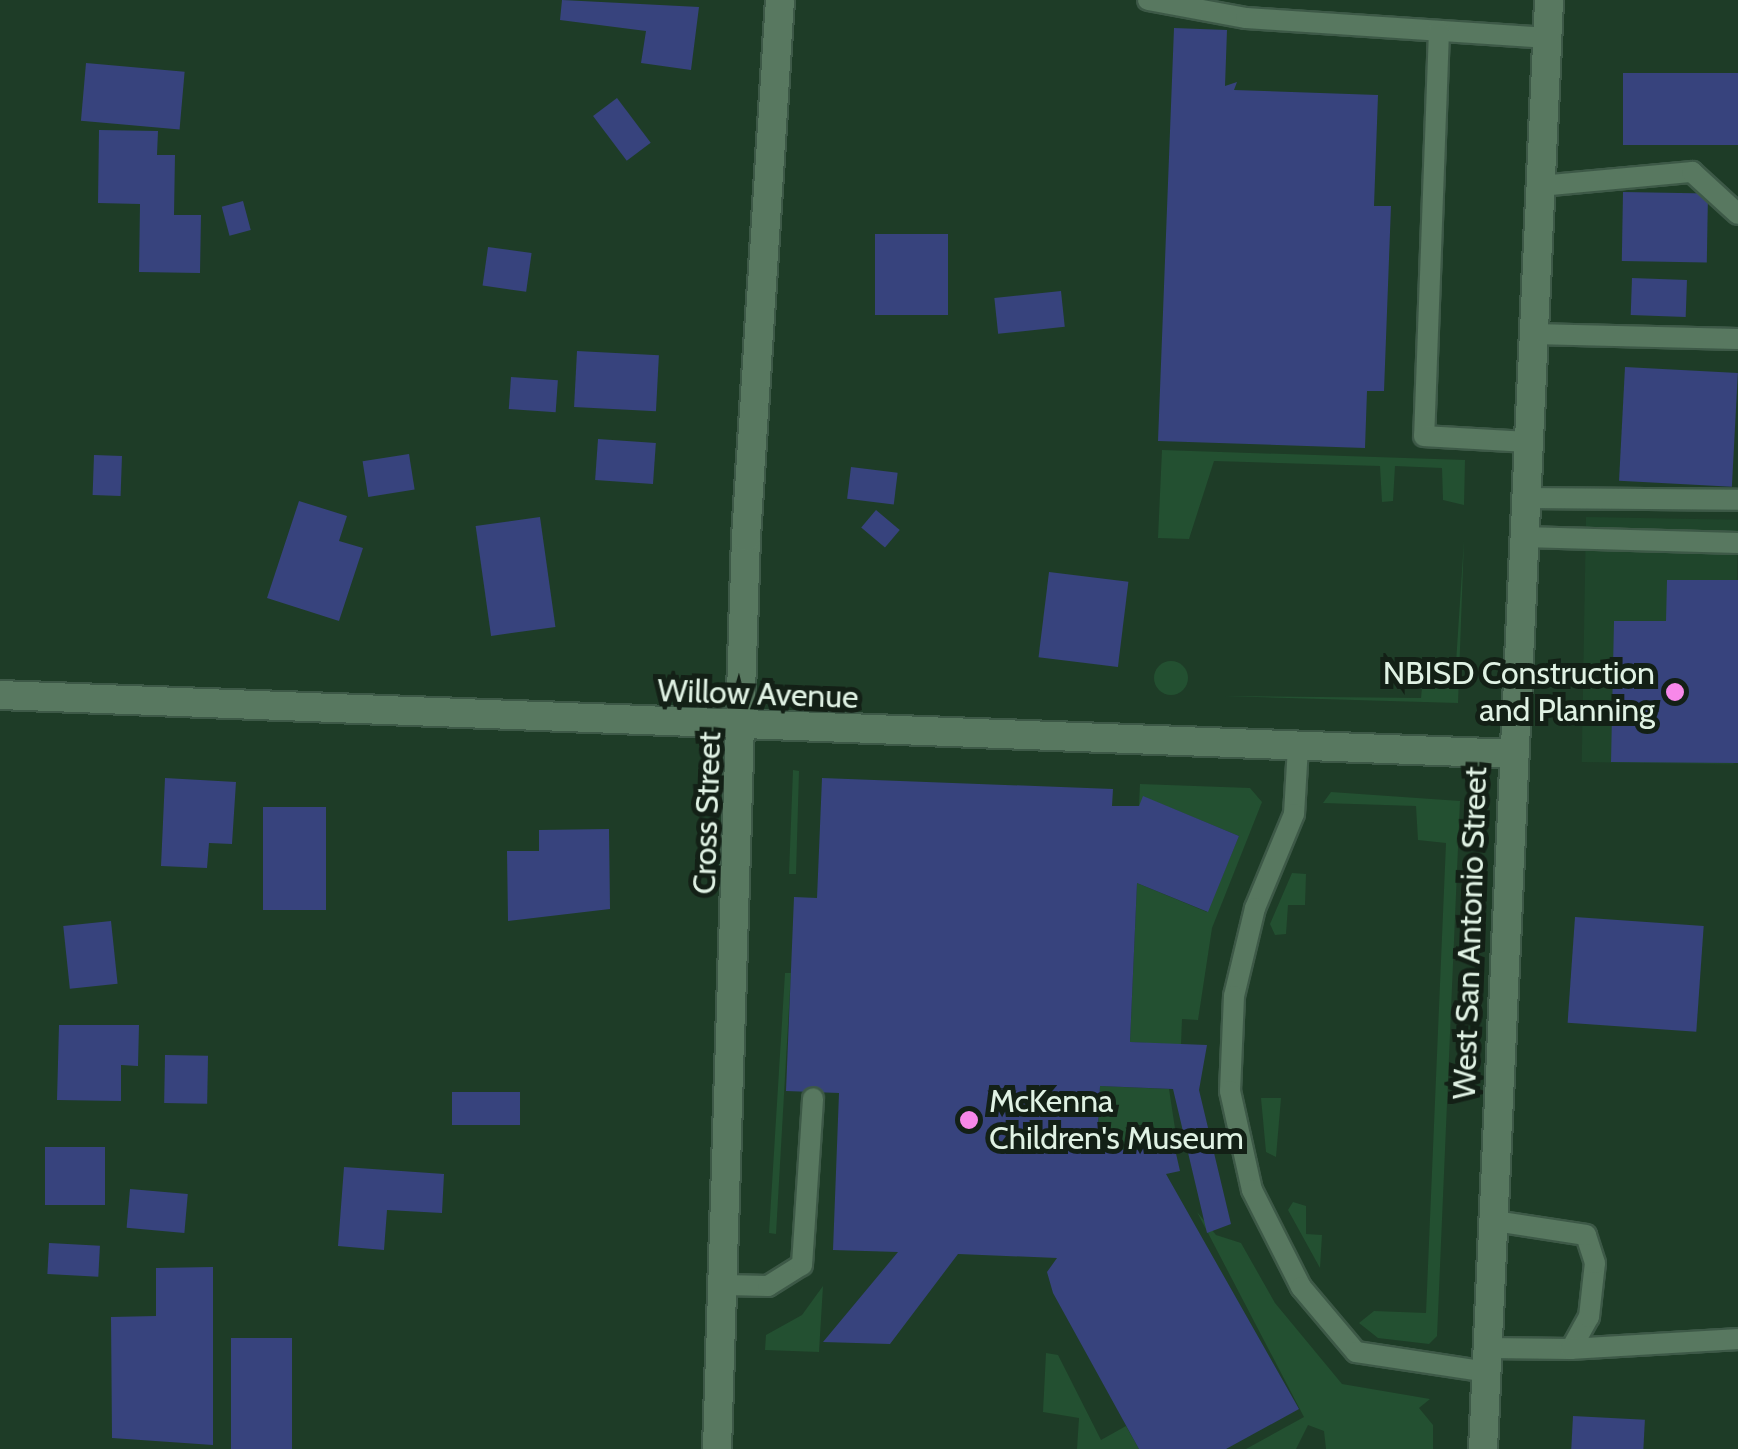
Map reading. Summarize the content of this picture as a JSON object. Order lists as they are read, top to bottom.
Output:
{
  "streets": {
    "street": ["Willow Avenue", "Cross Street", "West San Antonio Street"]
  },
  "crossings": [
    ["Willow Avenue", "Cross Street"],
    ["Willow Avenue", "West San Antonio Street"]
  ],
  "places": ["NBISD Construction and Planning", "McKenna Children's Museum"]
}
